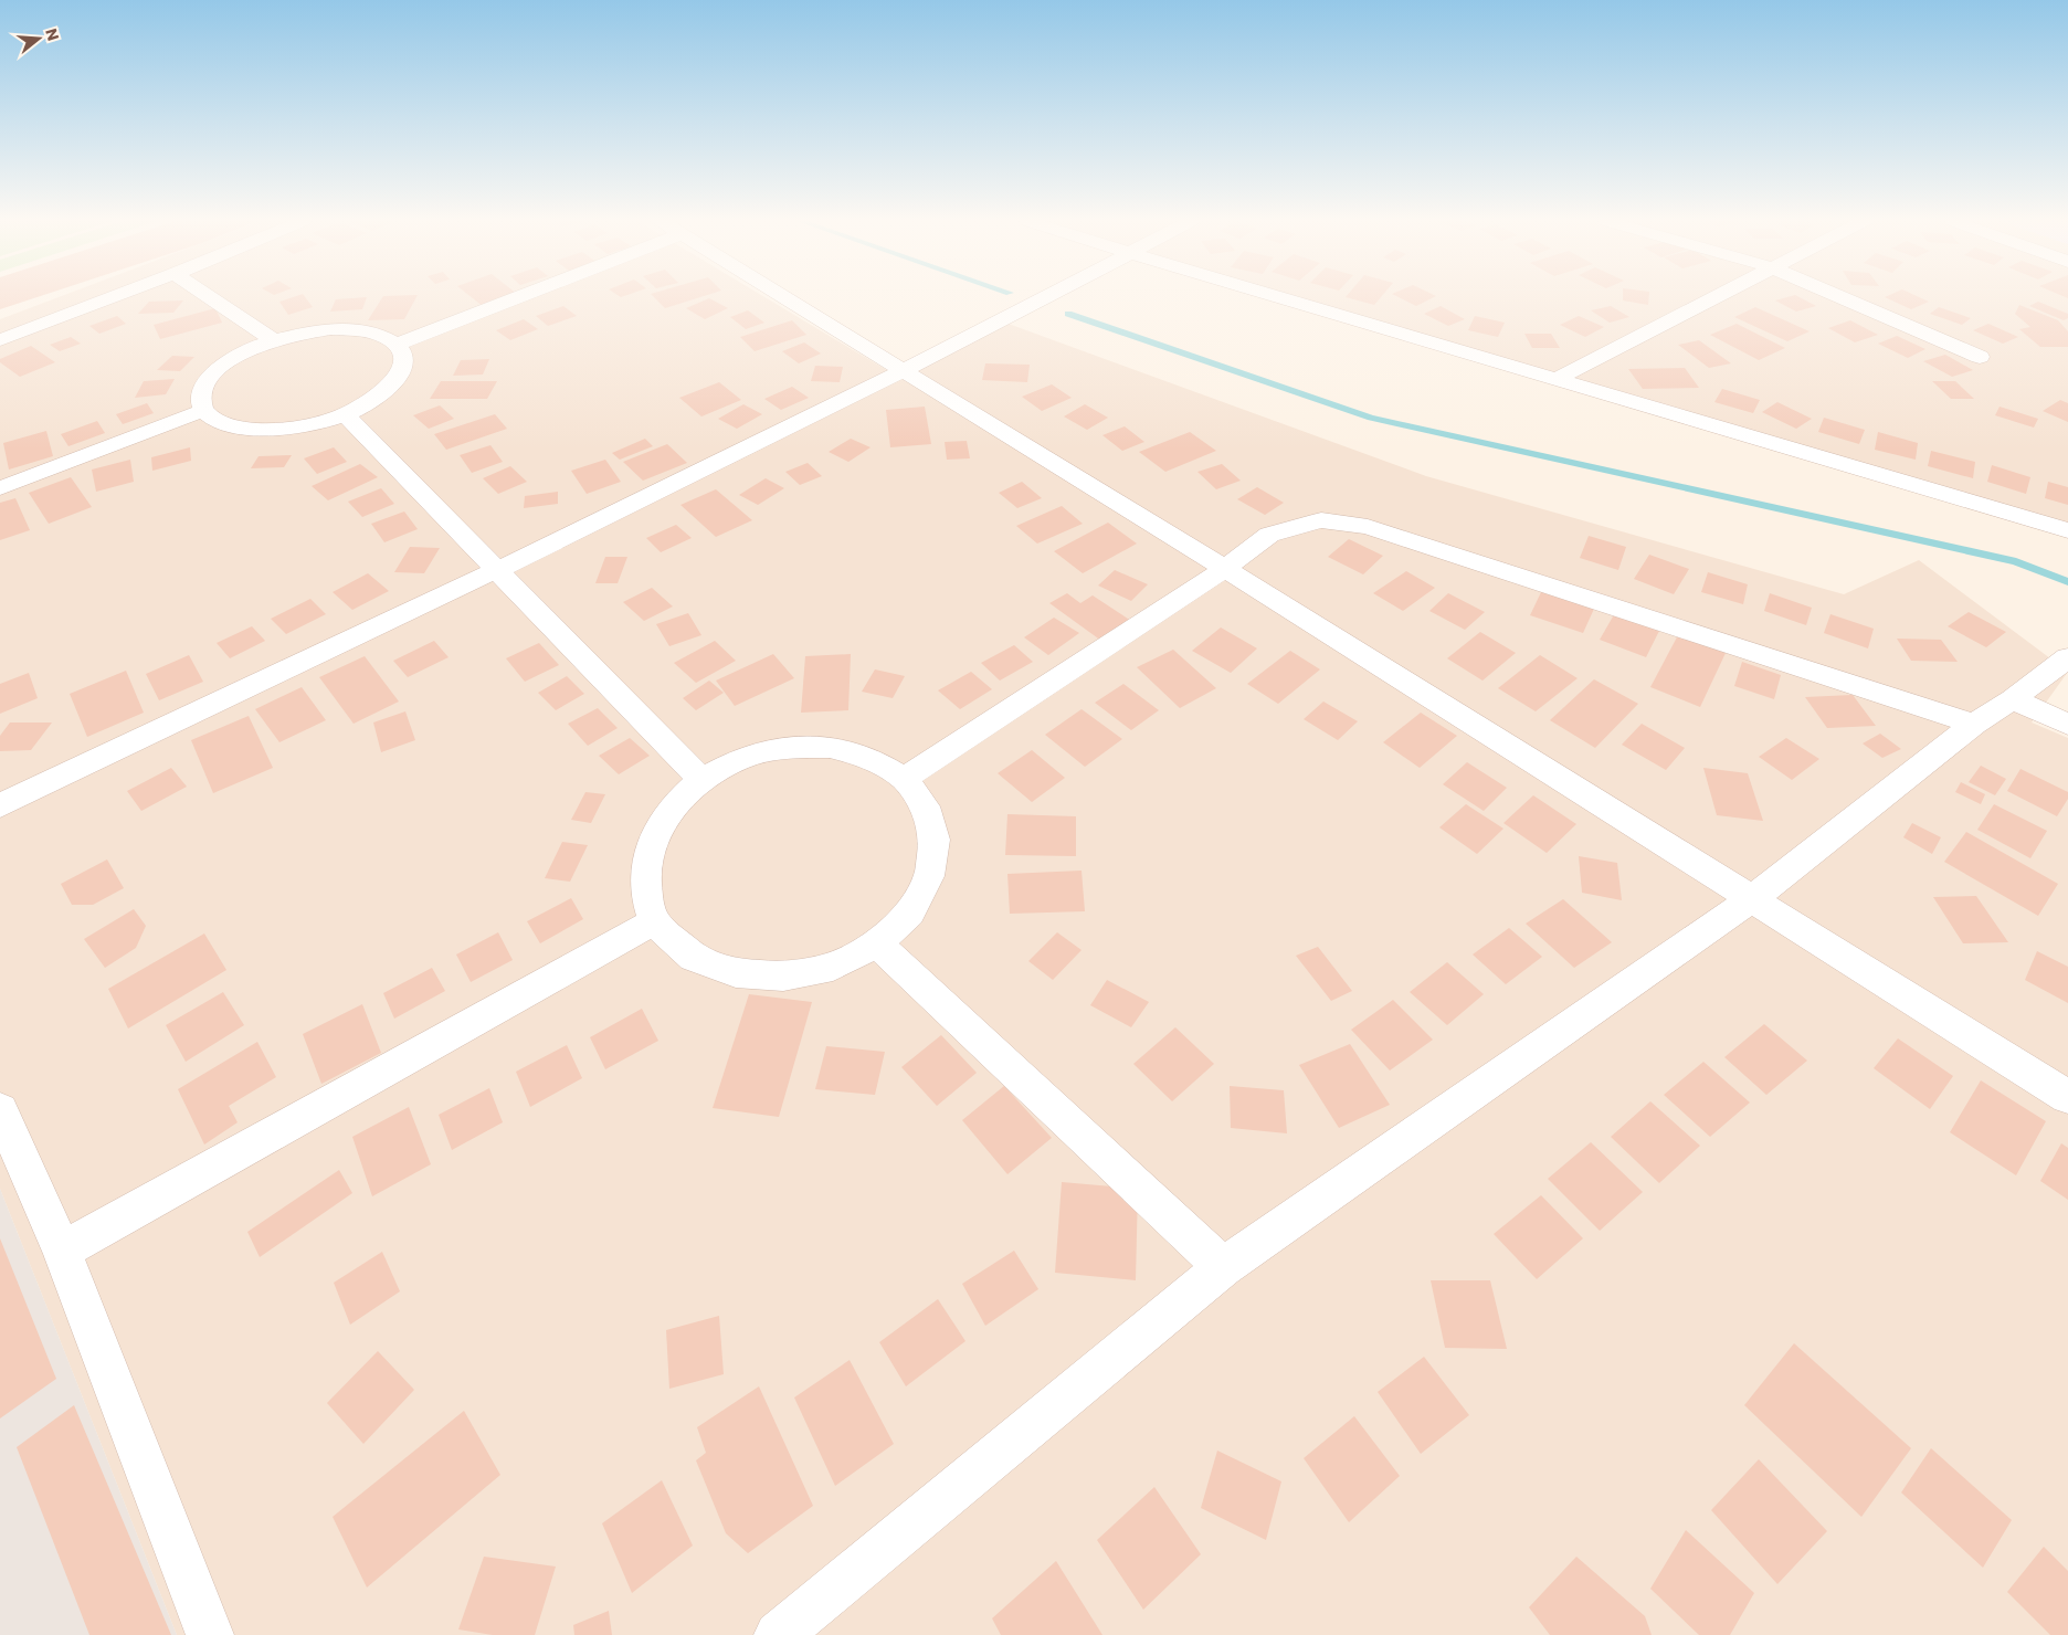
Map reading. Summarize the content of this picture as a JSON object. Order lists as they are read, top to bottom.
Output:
{
  "north": "right"
}
